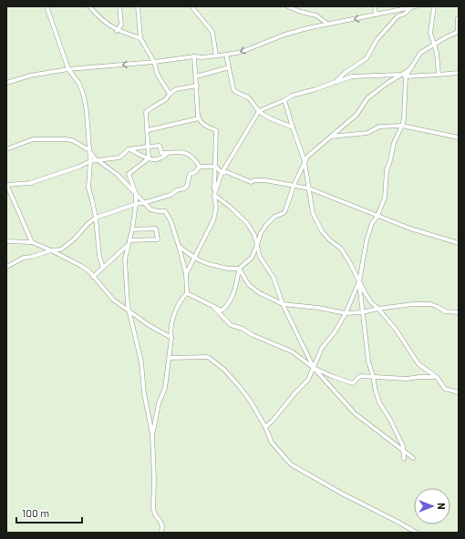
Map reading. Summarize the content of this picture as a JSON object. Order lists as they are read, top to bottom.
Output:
{
  "scale_bar": "100 m",
  "north": "right"
}
